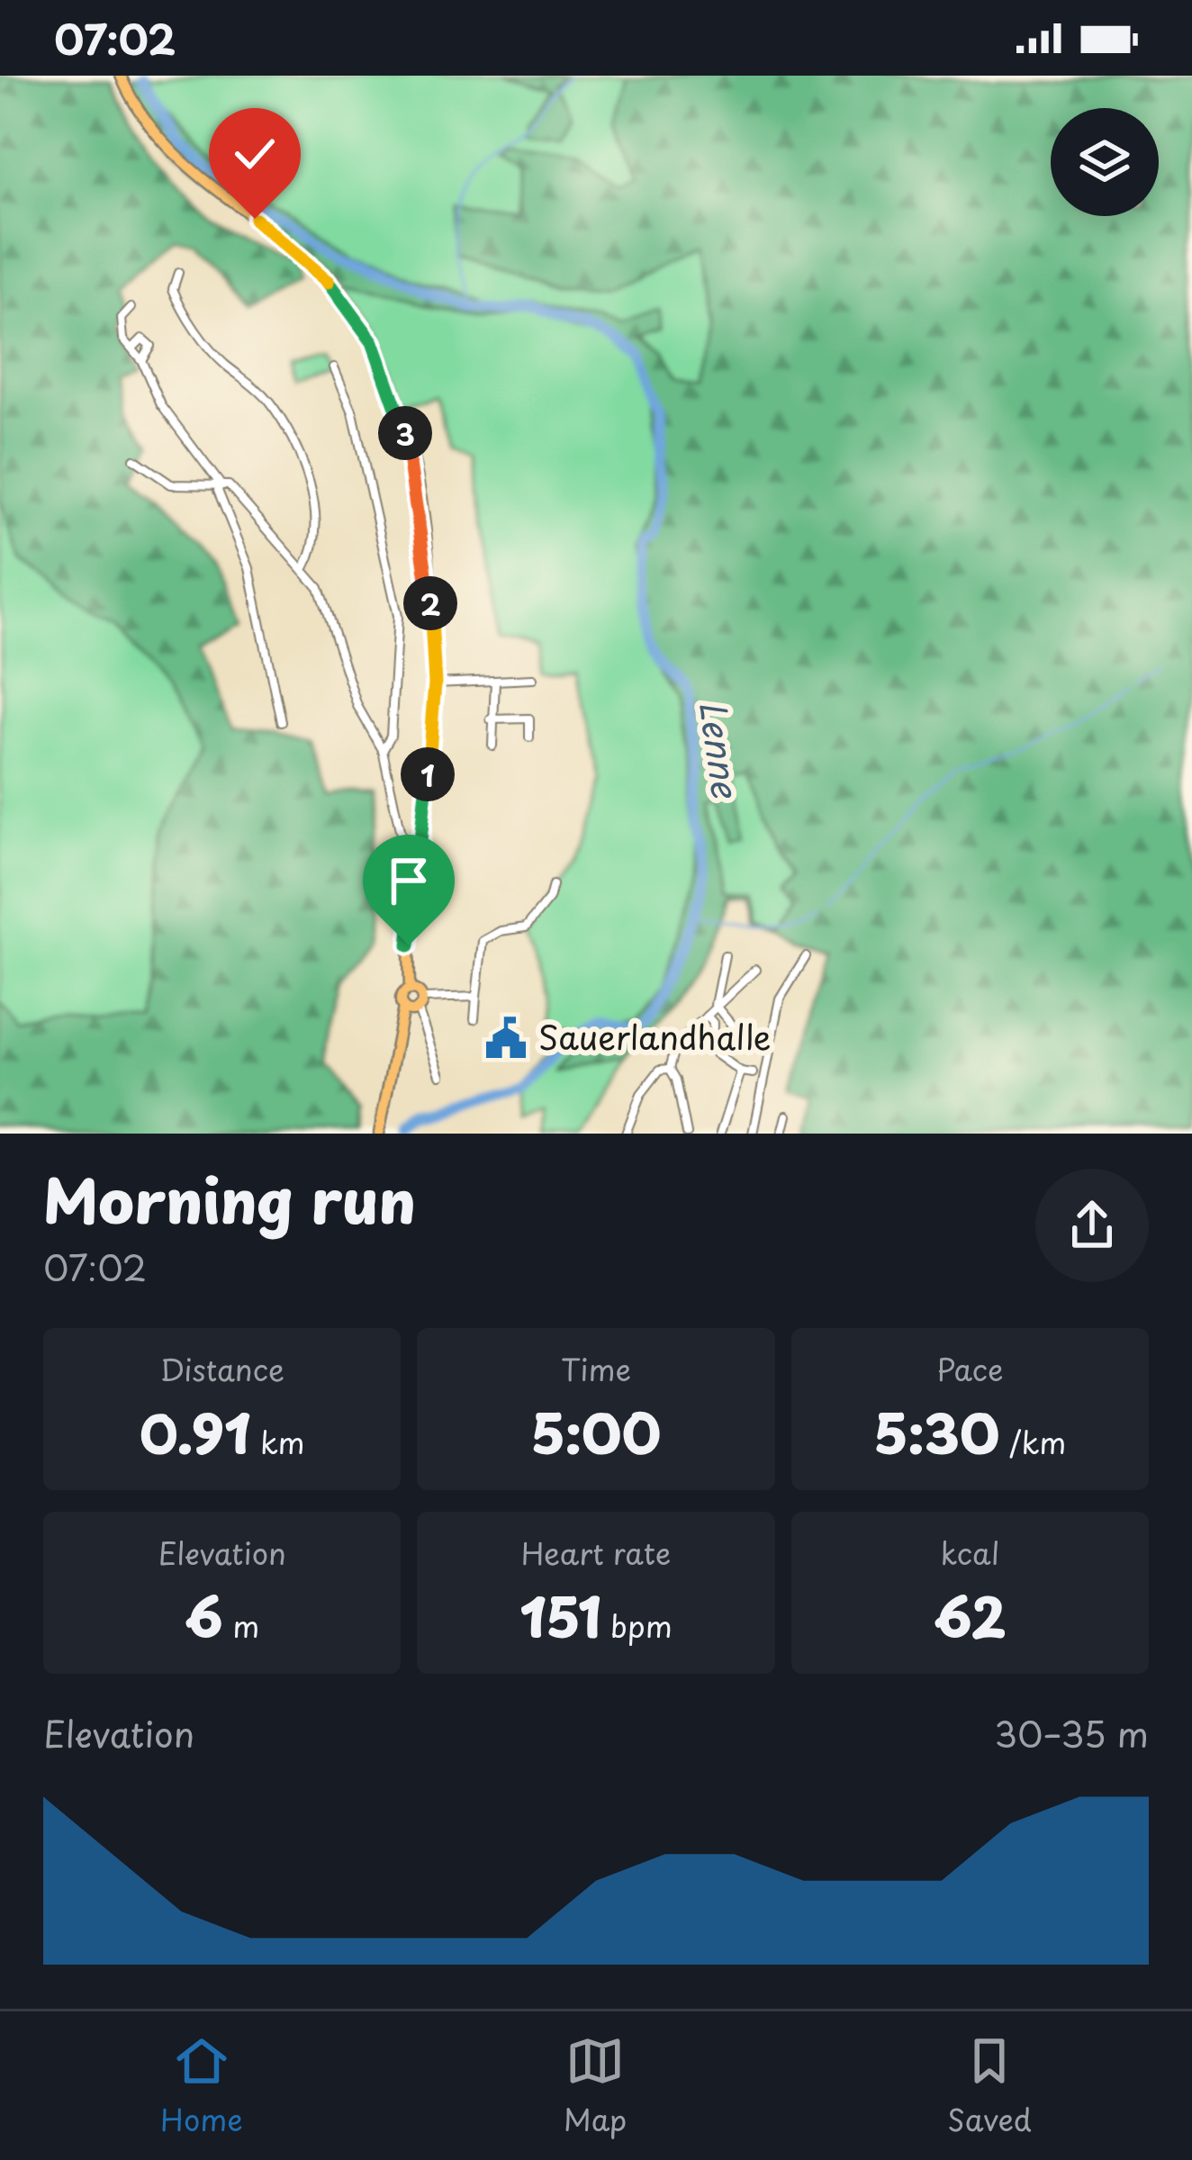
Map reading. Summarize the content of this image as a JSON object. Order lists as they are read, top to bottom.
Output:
{
  "water": ["Lenne"],
  "places": {
    "public building": ["Sauerlandhalle"]
  },
  "page": {
    "status": "07:02",
    "pins": ["3", "2", "1"],
    "heading": ["Morning run", "07:02"],
    "stats": [
      ["Distance", "0.91 km"],
      ["Time", "5:00"],
      ["Pace", "5:30 /km"],
      ["Elevation", "6 m"],
      ["Heart rate", "151 bpm"],
      ["kcal", "62"]
    ],
    "chart": ["Elevation", "30–35 m"],
    "tabs": ["Home", "Map", "Saved"]
  }
}
